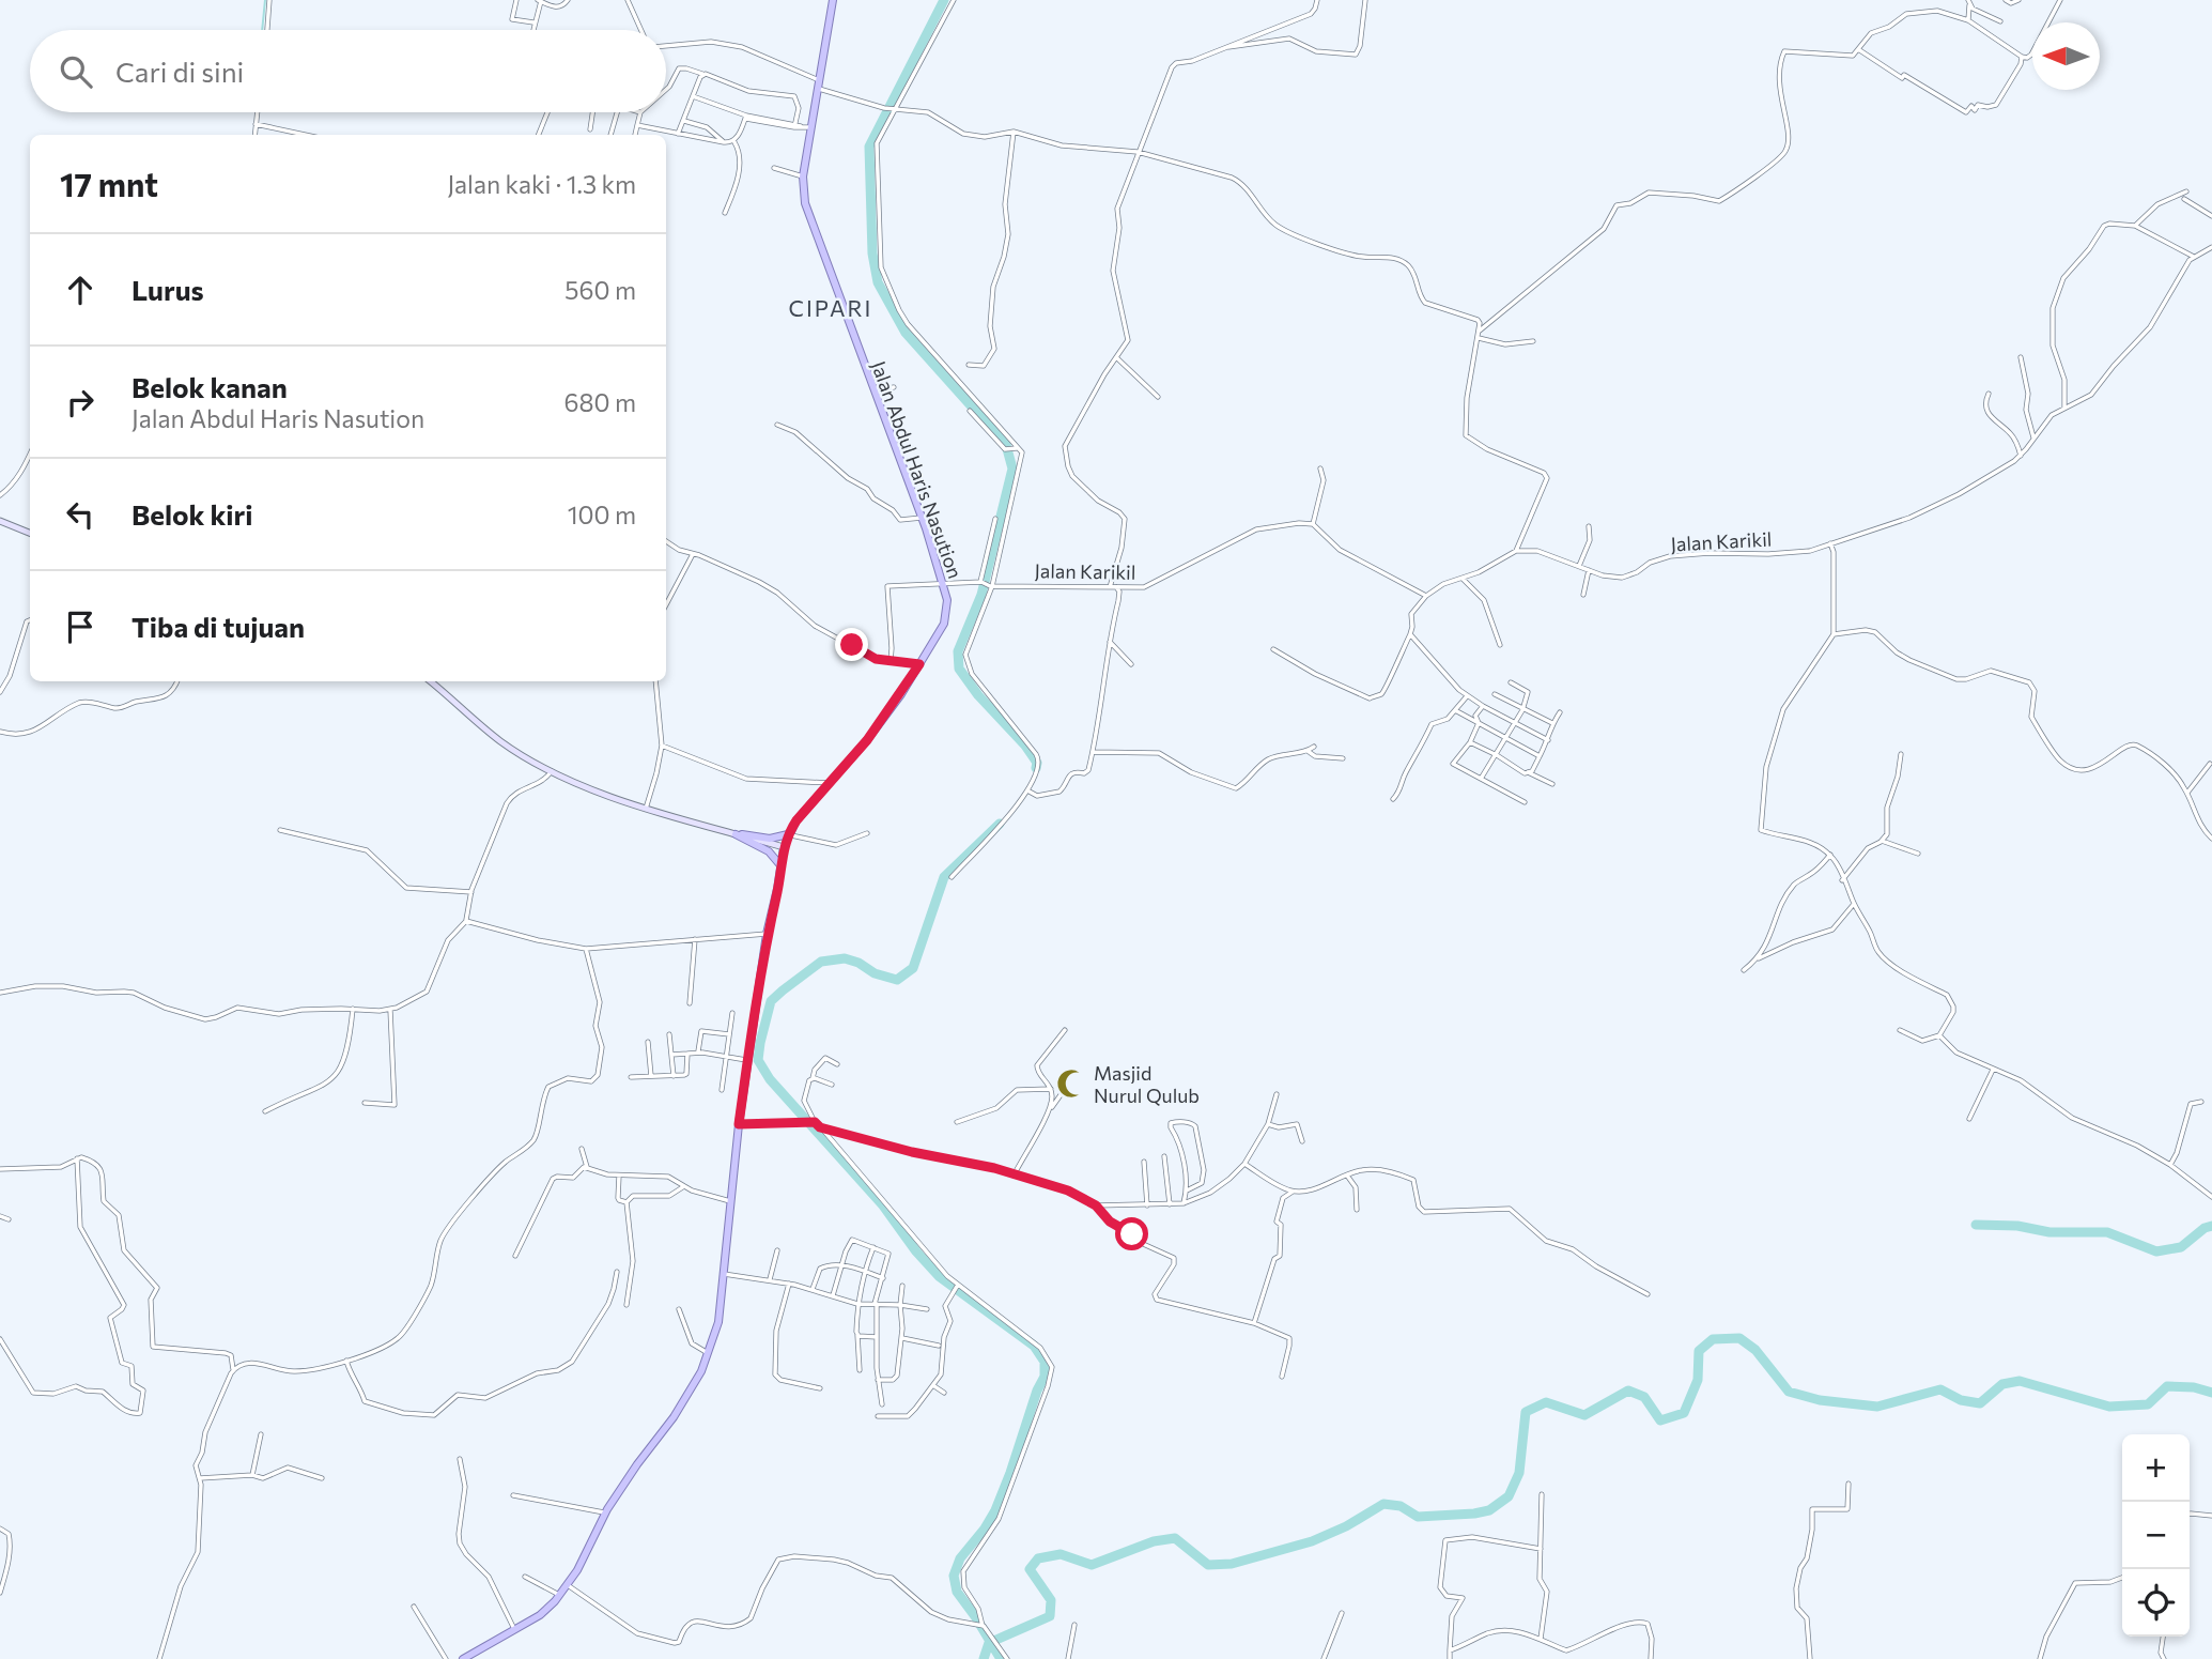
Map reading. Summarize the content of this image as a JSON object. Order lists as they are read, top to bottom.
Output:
{
  "streets": {
    "main road": ["Jalan Abdul Haris Nasution"],
    "street": ["Jalan Karikil"]
  },
  "districts": ["CIPARI"],
  "places": {
    "mosque": ["Masjid Nurul Qulub"]
  },
  "north": "left",
  "page": {
    "search": "Cari di sini",
    "heading": ["17 mnt", "Jalan kaki · 1.3 km"],
    "list": [
      ["Lurus", "560 m"],
      ["Belok kanan", "Jalan Abdul Haris Nasution", "680 m"],
      ["Belok kiri", "100 m"],
      "Tiba di tujuan"
    ],
    "map_buttons": ["+", "−"]
  }
}
